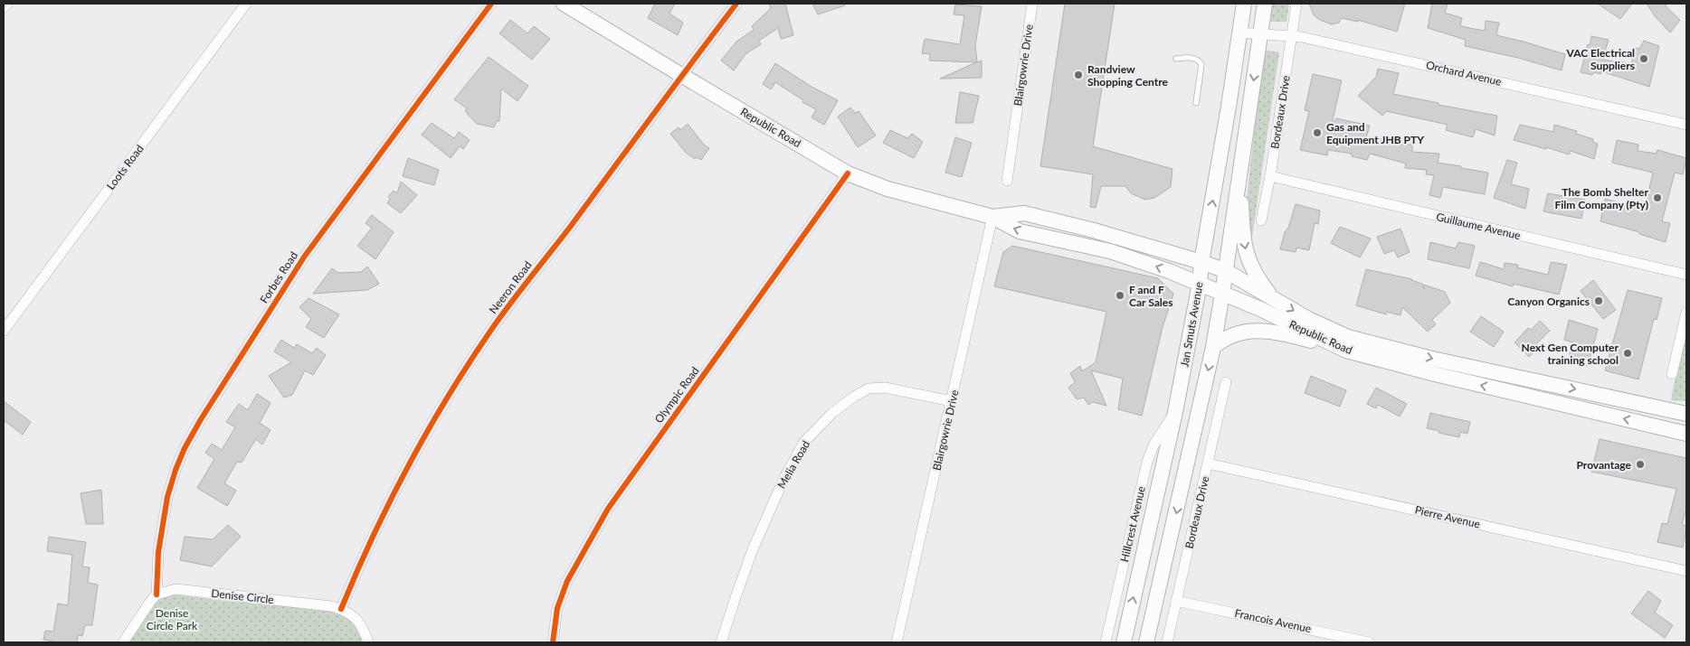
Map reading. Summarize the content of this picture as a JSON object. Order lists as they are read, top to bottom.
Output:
{
  "streets": {
    "main road": ["Republic Road", "Jan Smuts Avenue"],
    "street": [
      "Blairgowrie Drive",
      "Orchard Avenue",
      "Bordeaux Drive",
      "Loots Road",
      "Guillaume Avenue",
      "Forbes Road",
      "Neeron Road",
      "Olympic Road",
      "Melia Road",
      "Pierre Avenue",
      "Hillcrest Avenue",
      "Denise Circle",
      "Francois Avenue"
    ]
  },
  "crossings": [
    ["Blairgowrie Drive", "Republic Road"],
    ["Blairgowrie Drive", "Melia Road"],
    ["Orchard Avenue", "Bordeaux Drive"],
    ["Orchard Avenue", "Jan Smuts Avenue"],
    ["Bordeaux Drive", "Guillaume Avenue"],
    ["Bordeaux Drive", "Pierre Avenue"],
    ["Bordeaux Drive", "Francois Avenue"],
    ["Republic Road", "Neeron Road"],
    ["Republic Road", "Jan Smuts Avenue"],
    ["Republic Road", "Olympic Road"],
    ["Forbes Road", "Denise Circle"],
    ["Neeron Road", "Denise Circle"],
    ["Jan Smuts Avenue", "Hillcrest Avenue"]
  ],
  "parks": ["Denise Circle Park"],
  "places": [
    "VAC Electrical Suppliers",
    "Randview Shopping Centre",
    "Gas and Equipment JHB PTY",
    "The Bomb Shelter Film Company (Pty)",
    "F and F Car Sales",
    "Canyon Organics",
    "Next Gen Computer training school",
    "Provantage"
  ]
}
